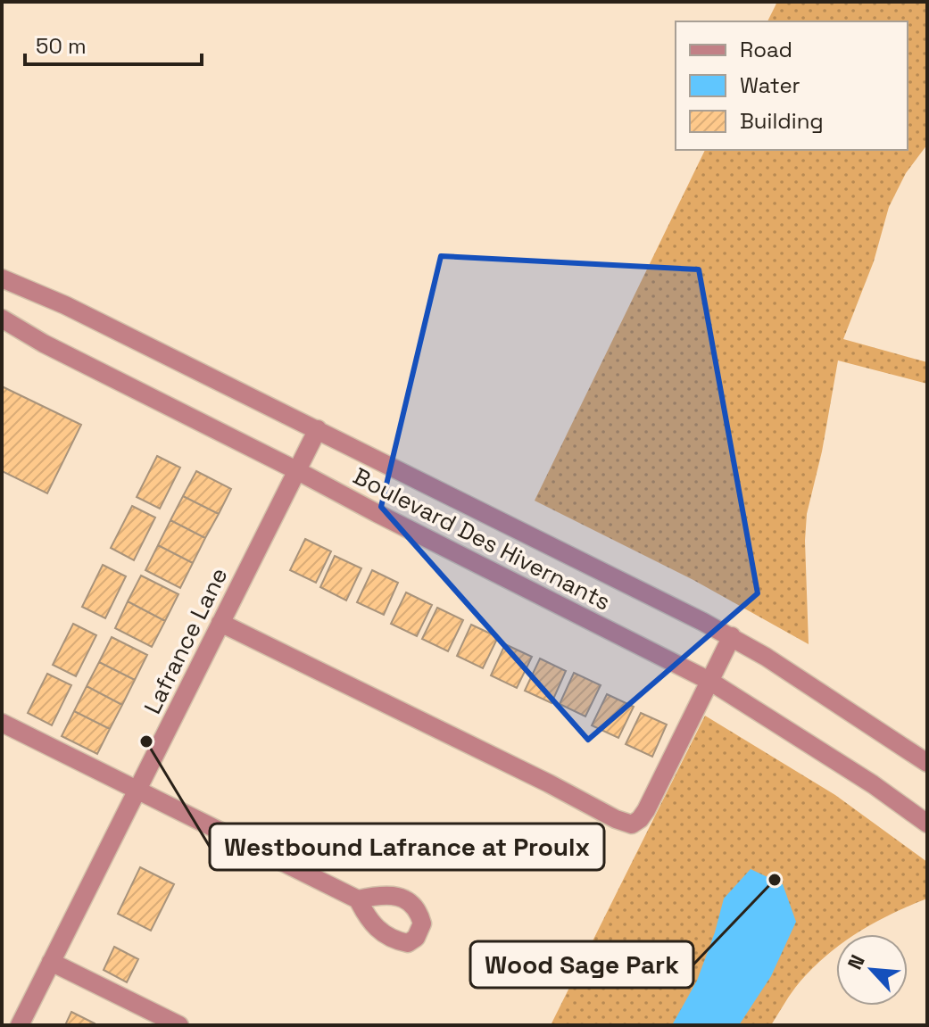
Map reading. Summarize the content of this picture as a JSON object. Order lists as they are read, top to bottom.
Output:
{
  "streets": {
    "street": ["Boulevard Des Hivernants", "Lafrance Lane"]
  },
  "crossings": [
    ["Boulevard Des Hivernants", "Lafrance Lane"]
  ],
  "places": ["Westbound Lafrance at Proulx", "Wood Sage Park"],
  "legend": ["Road", "Water", "Building"],
  "scale_bar": "50 m",
  "north": "top left"
}
